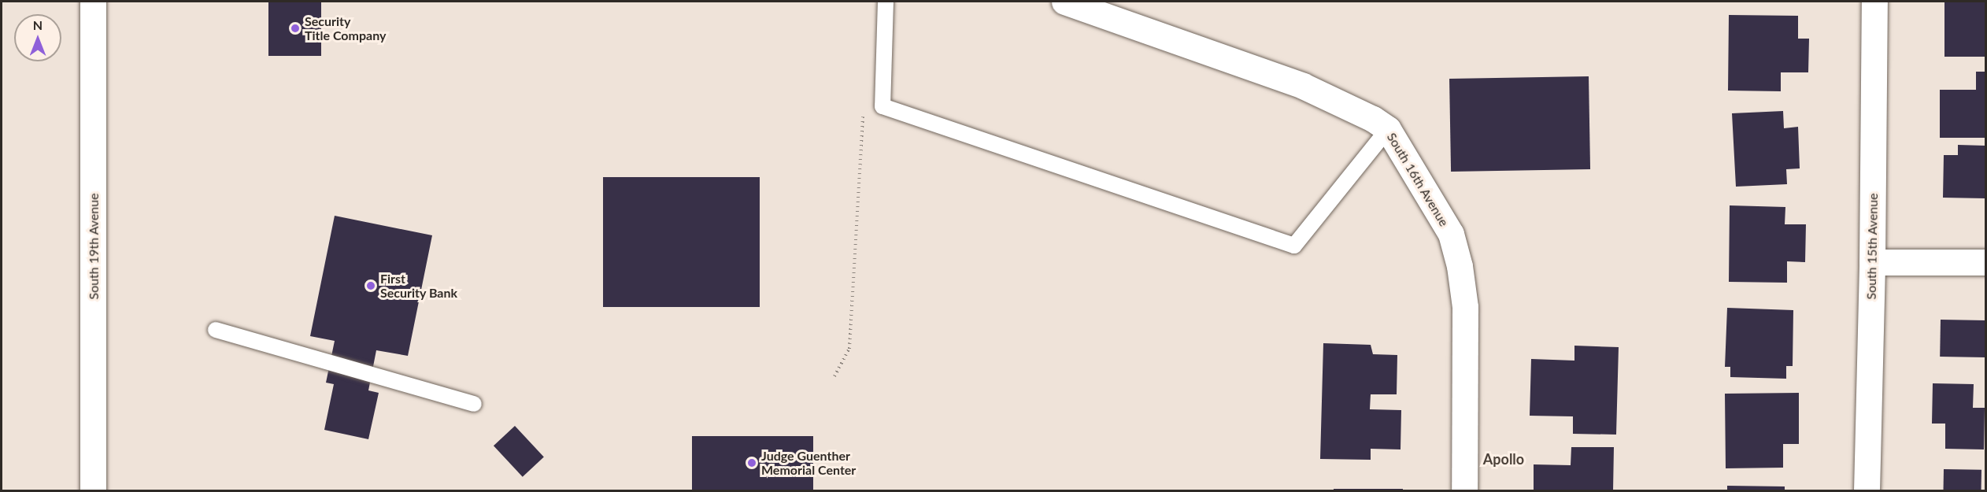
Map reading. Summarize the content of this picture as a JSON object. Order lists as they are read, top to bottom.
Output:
{
  "streets": {
    "street": ["South 16th Avenue", "South 19th Avenue", "South 15th Avenue"]
  },
  "districts": ["Apollo"],
  "places": ["Security Title Company", "First Security Bank", "Judge Guenther Memorial Center"],
  "north": "top"
}
